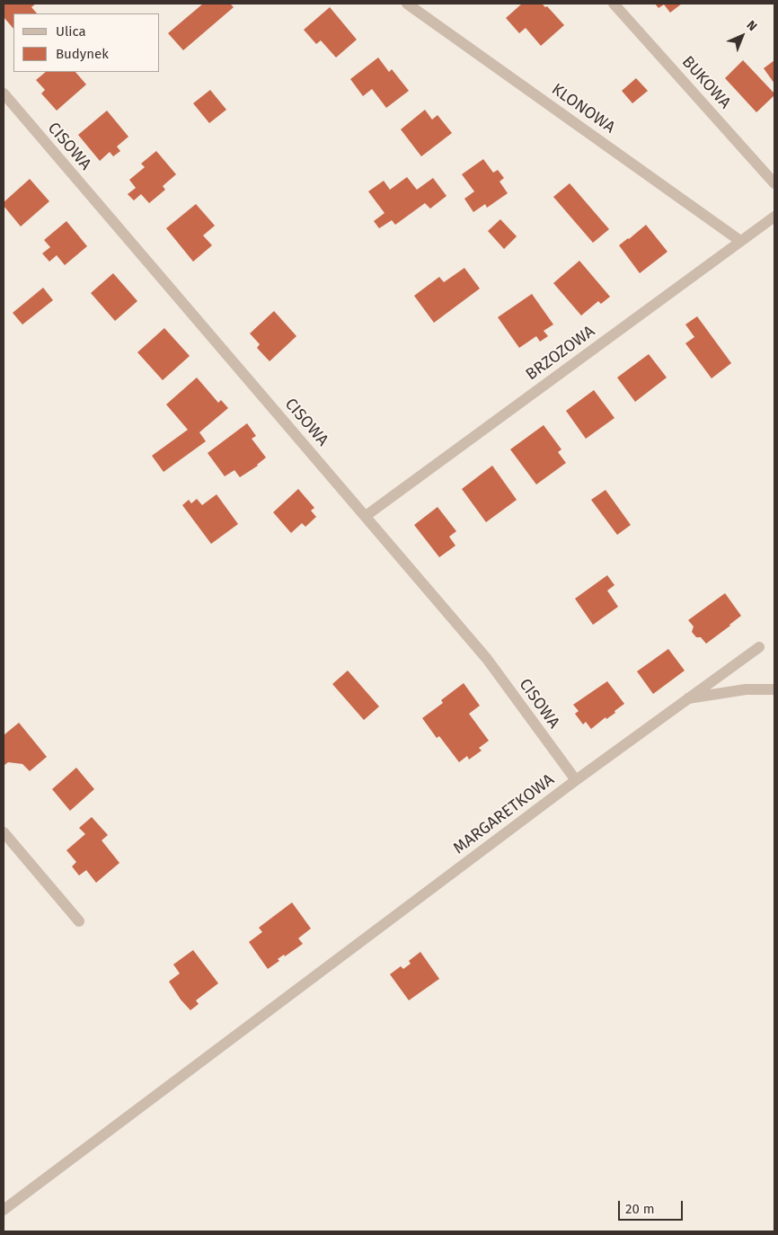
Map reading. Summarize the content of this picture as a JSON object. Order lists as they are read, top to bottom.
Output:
{
  "streets": {
    "street": [
      "BUKOWA",
      "KLONOWA",
      "CISOWA",
      "BRZOZOWA",
      "MARGARETKOWA"
    ]
  },
  "crossings": [
    ["KLONOWA", "BRZOZOWA"],
    ["CISOWA", "BRZOZOWA"],
    ["CISOWA", "MARGARETKOWA"]
  ],
  "legend": ["Ulica", "Budynek"],
  "scale_bar": "20 m",
  "north": "top right"
}
